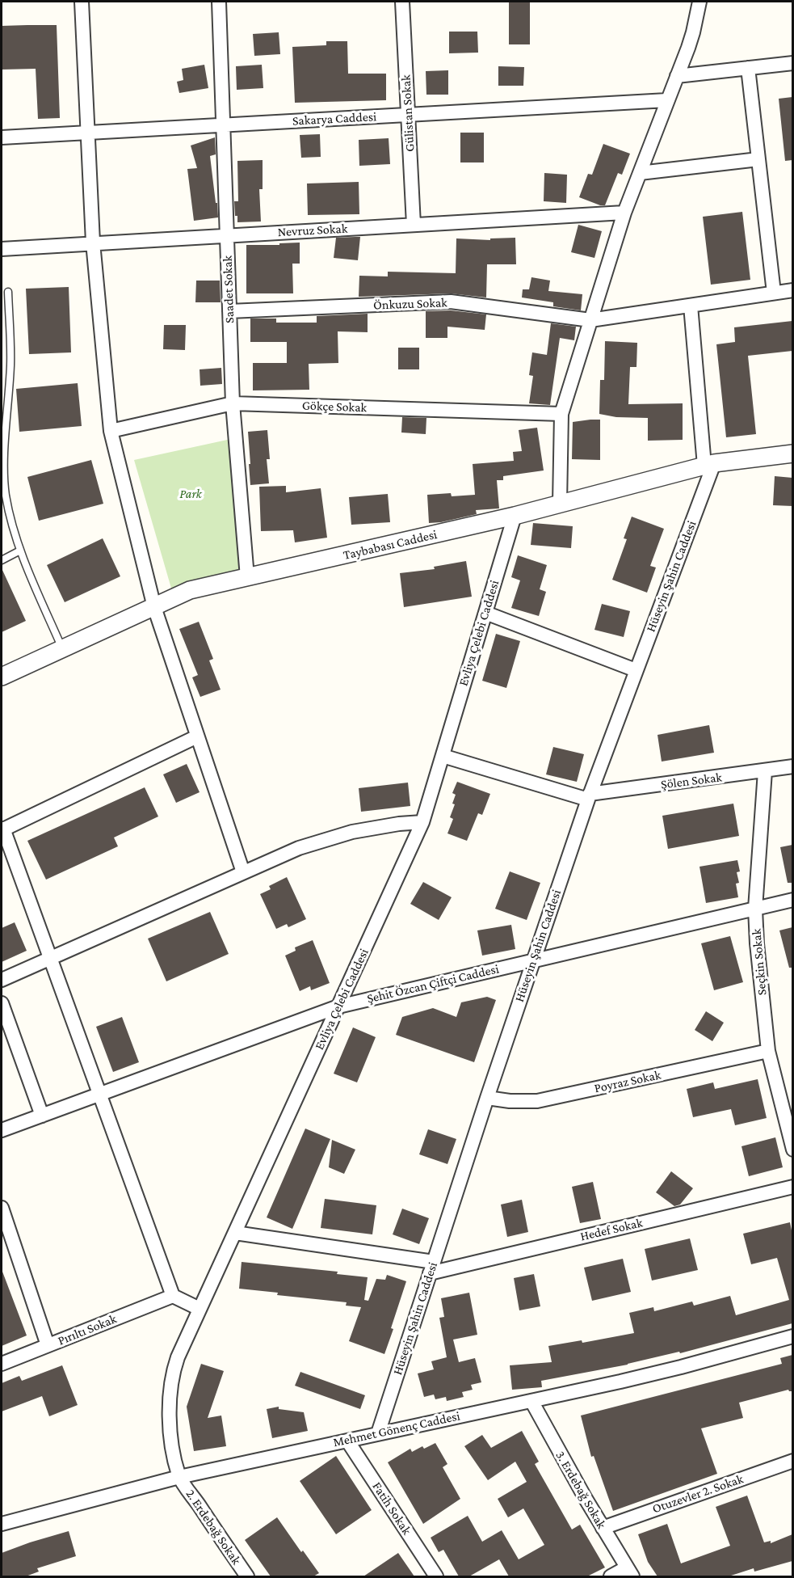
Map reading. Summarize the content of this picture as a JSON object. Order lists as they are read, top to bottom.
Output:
{
  "streets": {
    "street": [
      "Gülistan Sokak",
      "Sakarya Caddesi",
      "Nevruz Sokak",
      "Saadet Sokak",
      "Önkuzu Sokak",
      "Gökçe Sokak",
      "Taybabası Caddesi",
      "Hüseyin Şahin Caddesi",
      "Evliya Çelebi Caddesi",
      "Şölen Sokak",
      "Seçkin Sokak",
      "Şehit Özcan Çiftçi Caddesi",
      "Poyraz Sokak",
      "Hedef Sokak",
      "Pırıltı Sokak",
      "Mehmet Gönenç Caddesi",
      "3. Erdebağ Sokak",
      "Otuzevler 2. Sokak",
      "Fatih Sokak",
      "2. Erdebağ Sokak"
    ]
  },
  "crossings": [
    ["Gülistan Sokak", "Sakarya Caddesi"],
    ["Gülistan Sokak", "Nevruz Sokak"],
    ["Sakarya Caddesi", "Saadet Sokak"],
    ["Nevruz Sokak", "Saadet Sokak"],
    ["Saadet Sokak", "Önkuzu Sokak"],
    ["Saadet Sokak", "Gökçe Sokak"],
    ["Saadet Sokak", "Taybabası Caddesi"],
    ["Taybabası Caddesi", "Hüseyin Şahin Caddesi"],
    ["Taybabası Caddesi", "Evliya Çelebi Caddesi"],
    ["Hüseyin Şahin Caddesi", "Şölen Sokak"],
    ["Hüseyin Şahin Caddesi", "Şehit Özcan Çiftçi Caddesi"],
    ["Hüseyin Şahin Caddesi", "Poyraz Sokak"],
    ["Hüseyin Şahin Caddesi", "Hedef Sokak"],
    ["Hüseyin Şahin Caddesi", "Mehmet Gönenç Caddesi"],
    ["Evliya Çelebi Caddesi", "Şehit Özcan Çiftçi Caddesi"],
    ["Evliya Çelebi Caddesi", "Hedef Sokak"],
    ["Evliya Çelebi Caddesi", "Mehmet Gönenç Caddesi"],
    ["Evliya Çelebi Caddesi", "2. Erdebağ Sokak"],
    ["Şölen Sokak", "Seçkin Sokak"],
    ["Seçkin Sokak", "Şehit Özcan Çiftçi Caddesi"],
    ["Seçkin Sokak", "Poyraz Sokak"],
    ["Mehmet Gönenç Caddesi", "3. Erdebağ Sokak"],
    ["Mehmet Gönenç Caddesi", "Fatih Sokak"],
    ["Mehmet Gönenç Caddesi", "2. Erdebağ Sokak"],
    ["3. Erdebağ Sokak", "Otuzevler 2. Sokak"]
  ],
  "parks": ["Park"]
}
